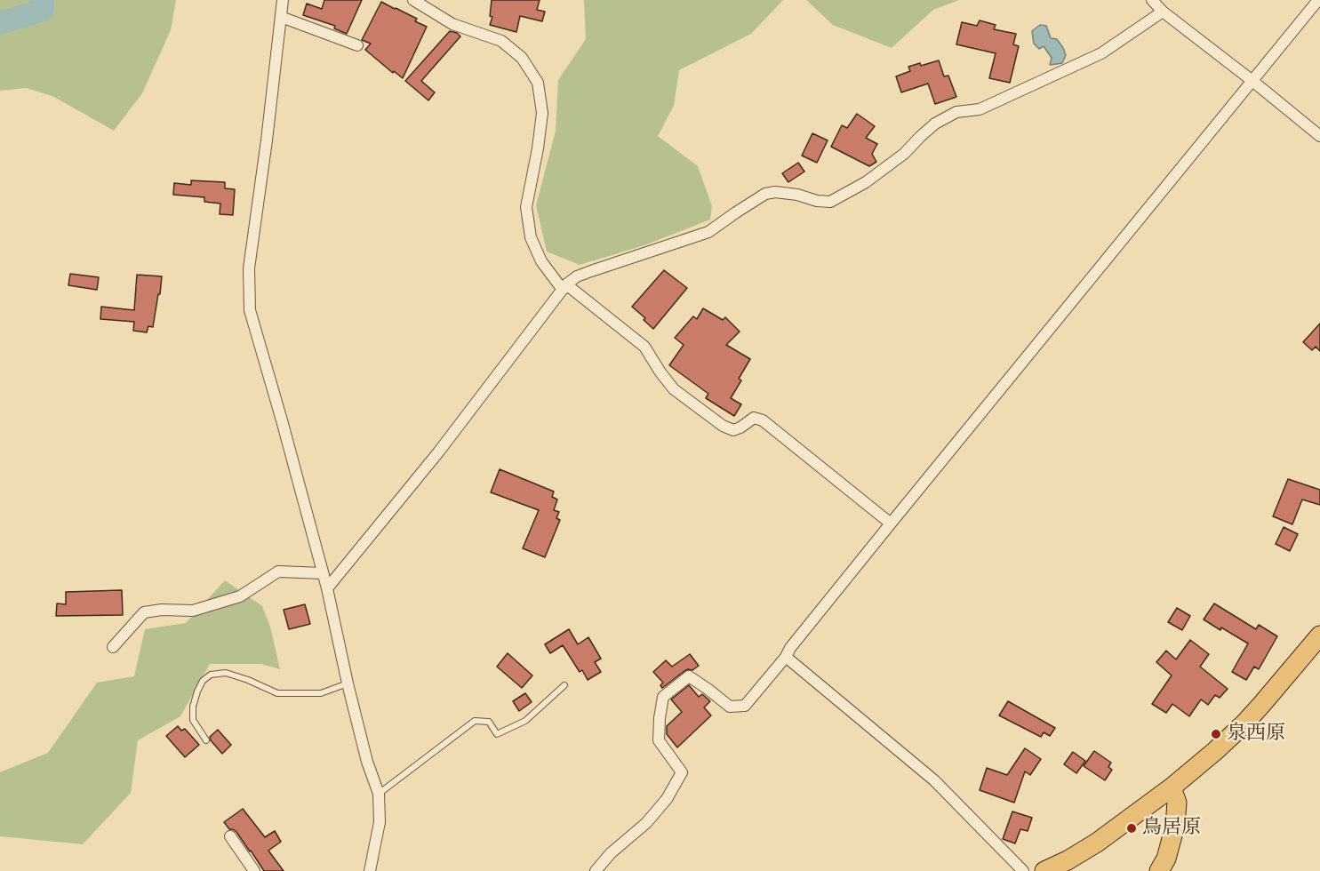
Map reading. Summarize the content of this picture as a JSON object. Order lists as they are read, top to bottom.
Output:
{
  "places": ["泉西原", "鳥居原"]
}
